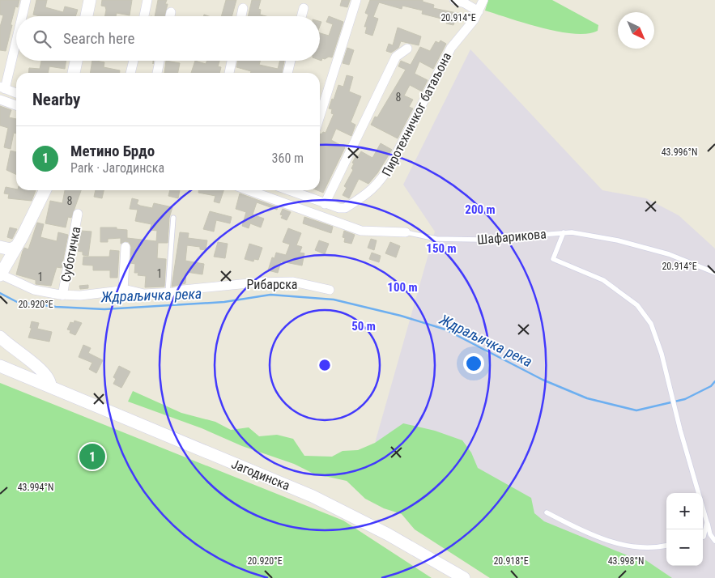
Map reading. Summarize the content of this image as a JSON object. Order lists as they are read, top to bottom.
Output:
{
  "streets": {
    "main road": ["Јагодинска"],
    "street": [
      "Пиротехничког батаљона",
      "Шафарикова",
      "Суботичка",
      "Рибарска"
    ]
  },
  "crossings": [
    ["Суботичка", "Рибарска"]
  ],
  "water": ["Ждраљичка река"],
  "house_numbers": [
    "8",
    "8",
    "1",
    "1"
  ],
  "north": "bottom right",
  "page": {
    "search": "Search here",
    "heading": "Nearby",
    "list": [
      {
        "mark": "1",
        "name": "Метино Брдо",
        "note": "Park · Јагодинска",
        "value": "360 m"
      }
    ],
    "pins": "1",
    "map_buttons": ["+", "−"]
  },
  "coordinates": [
    "20.914°E",
    "43.996°N",
    "20.920°E",
    "43.994°N",
    "20.918°E",
    "43.998°N"
  ],
  "rings": [
    "200 m",
    "150 m",
    "100 m",
    "50 m"
  ]
}
